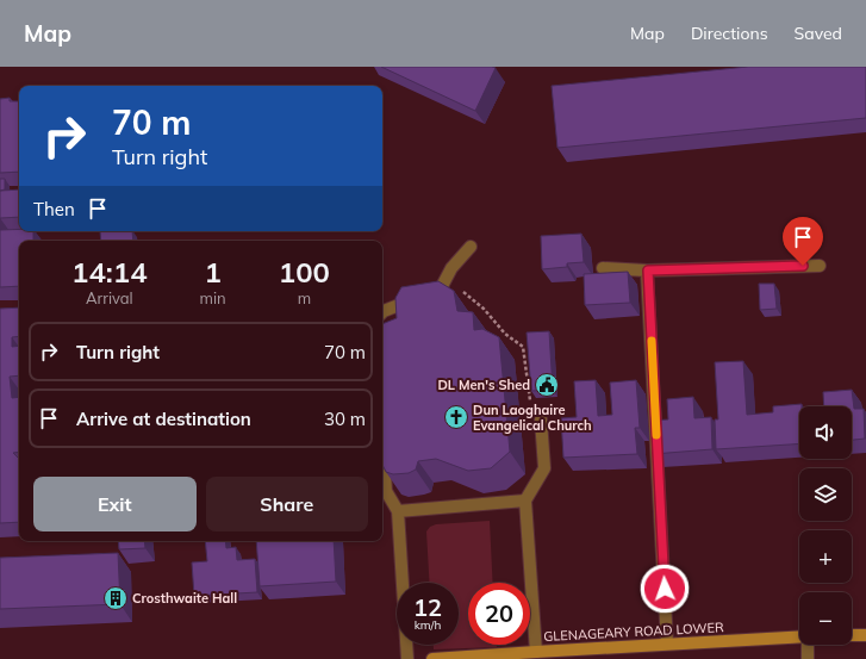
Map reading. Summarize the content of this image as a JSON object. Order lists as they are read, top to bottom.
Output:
{
  "streets": {
    "main road": ["GLENAGEARY ROAD LOWER"]
  },
  "places": {
    "public building": ["DL Men's Shed"],
    "church": ["Dun Laoghaire Evangelical Church"],
    "building": ["Crosthwaite Hall"]
  },
  "page": {
    "header": "Map",
    "nav": ["Map", "Directions", "Saved"],
    "turn": ["70 m", "Turn right"],
    "then": "Then",
    "eta": [
      "14:14",
      "Arrival",
      "1",
      "min",
      "100",
      "m"
    ],
    "list": [
      {
        "name": "Turn right",
        "value": "70 m"
      },
      {
        "name": "Arrive at destination",
        "value": "30 m"
      }
    ],
    "map_buttons": ["+", "−"],
    "buttons": ["Exit", "Share"],
    "speed": "12 km/h",
    "limit": "20"
  }
}
